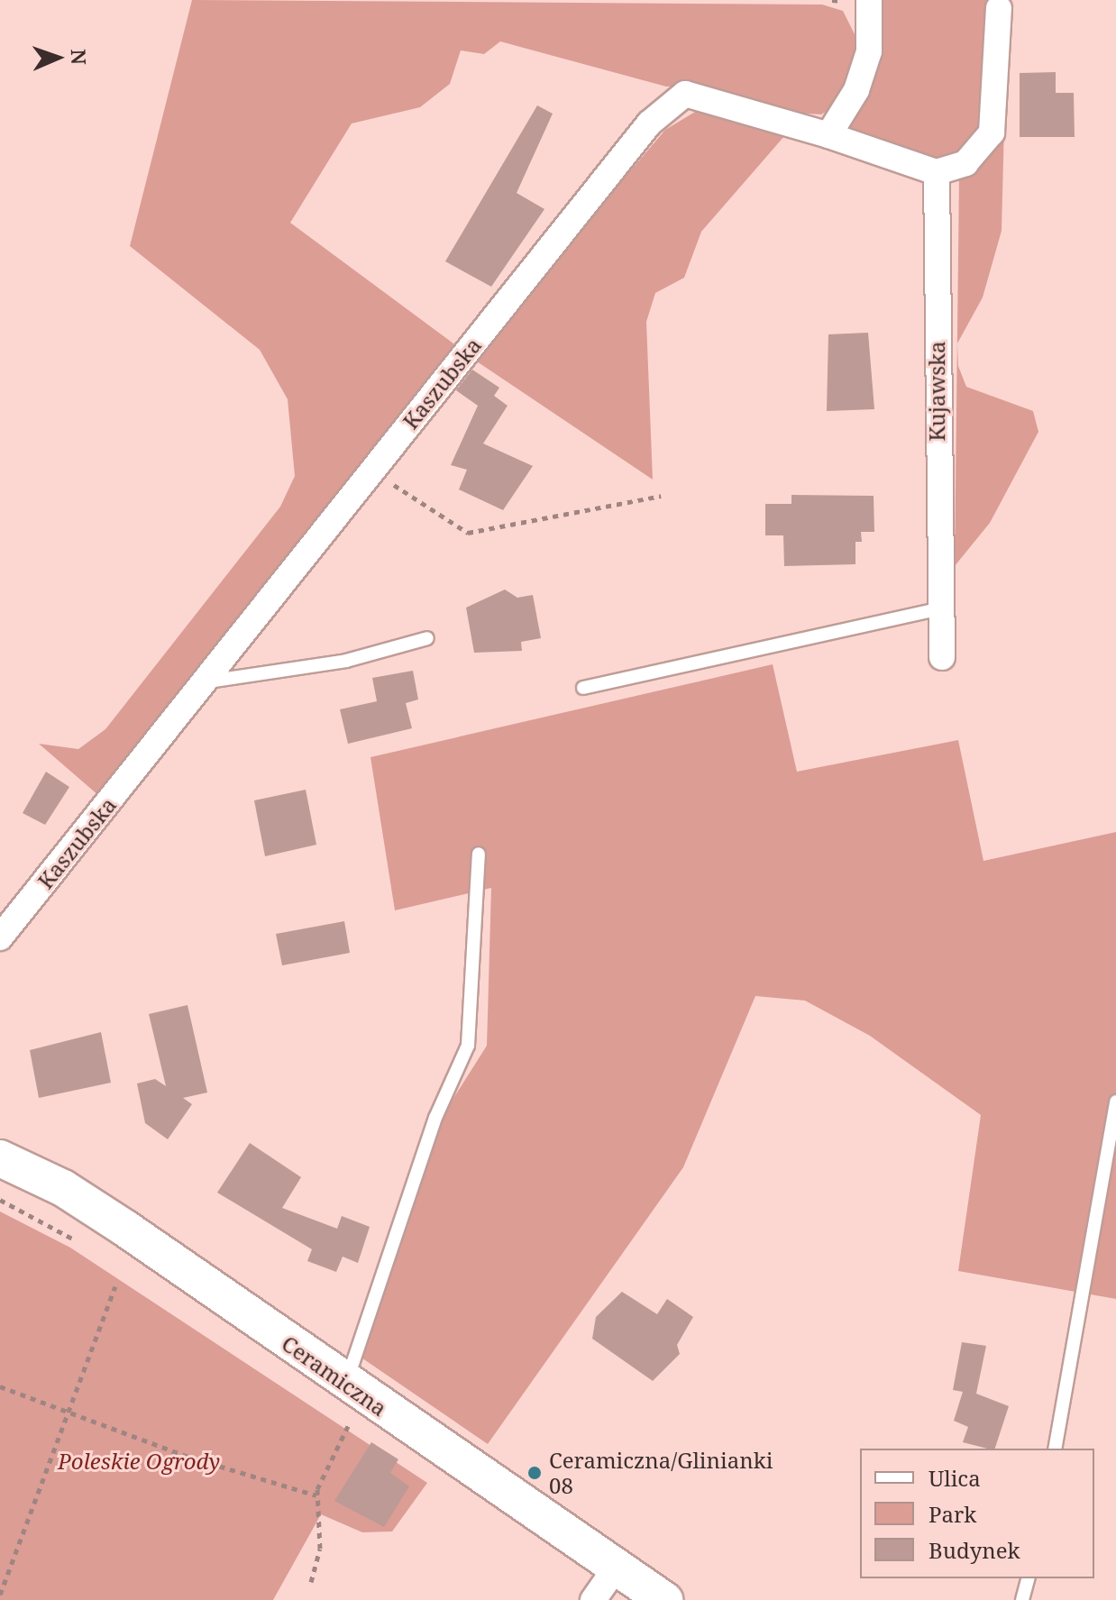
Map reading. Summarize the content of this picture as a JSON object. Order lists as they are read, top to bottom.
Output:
{
  "streets": {
    "street": ["Kaszubska", "Kujawska", "Ceramiczna"]
  },
  "parks": ["Poleskie Ogrody"],
  "places": ["Ceramiczna/Glinianki 08"],
  "legend": ["Ulica", "Park", "Budynek"],
  "north": "right"
}
